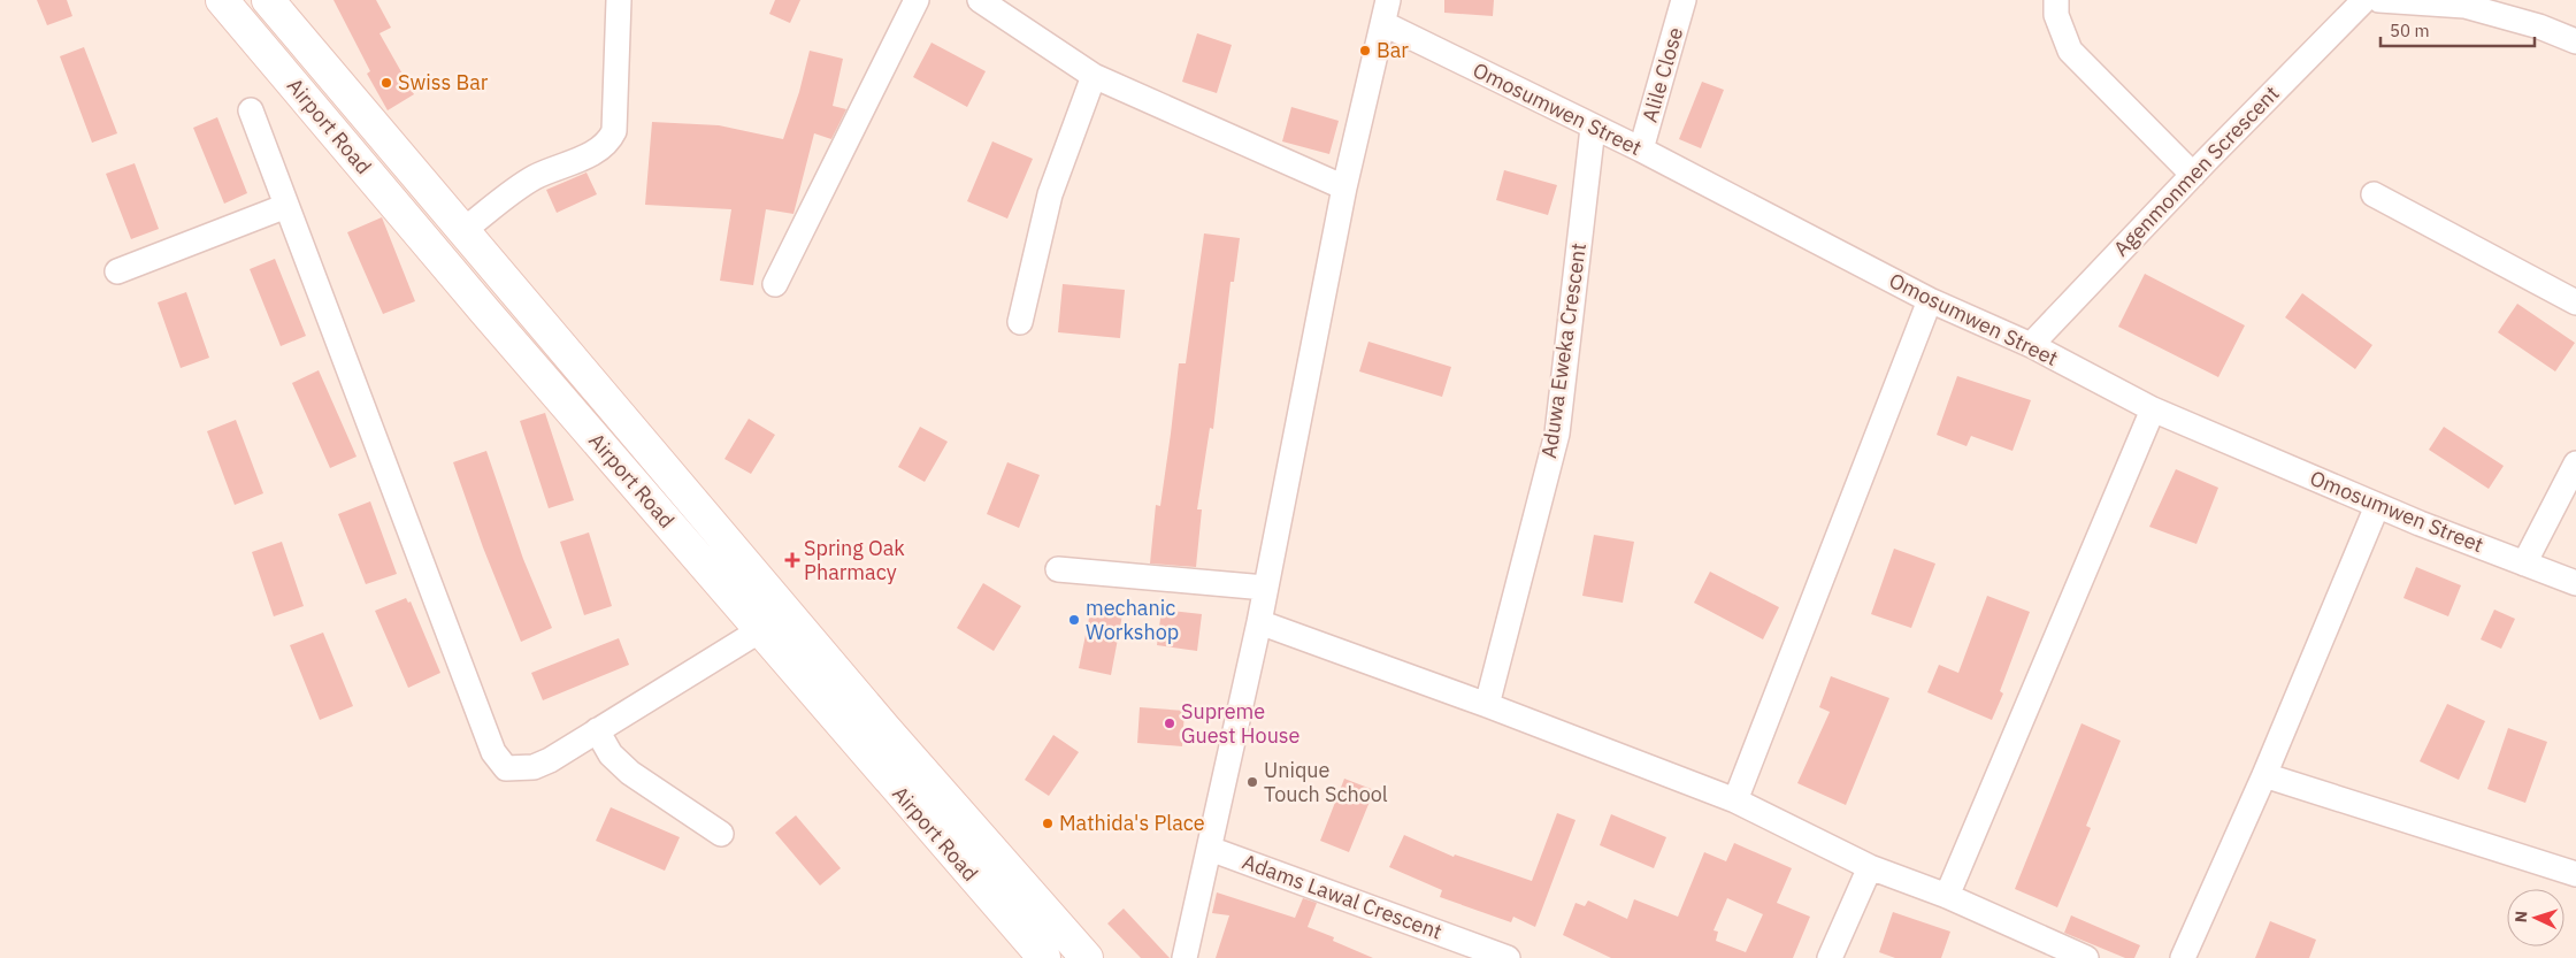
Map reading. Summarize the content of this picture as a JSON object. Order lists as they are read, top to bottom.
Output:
{
  "streets": {
    "main road": ["Airport Road"],
    "street": [
      "Alile Close",
      "Omosumwen Street",
      "Agenmonmen Screscent",
      "Aduwa Eweka Crescent",
      "Adams Lawal Crescent"
    ]
  },
  "crossings": [
    ["Alile Close", "Omosumwen Street"],
    ["Omosumwen Street", "Agenmonmen Screscent"],
    ["Omosumwen Street", "Aduwa Eweka Crescent"]
  ],
  "places": {
    "other": [
      "Bar",
      "Swiss Bar",
      "mechanic Workshop",
      "Supreme Guest House",
      "Unique Touch School",
      "Mathida's Place"
    ],
    "health": ["Spring Oak Pharmacy"]
  },
  "scale_bar": "50 m",
  "north": "left"
}
